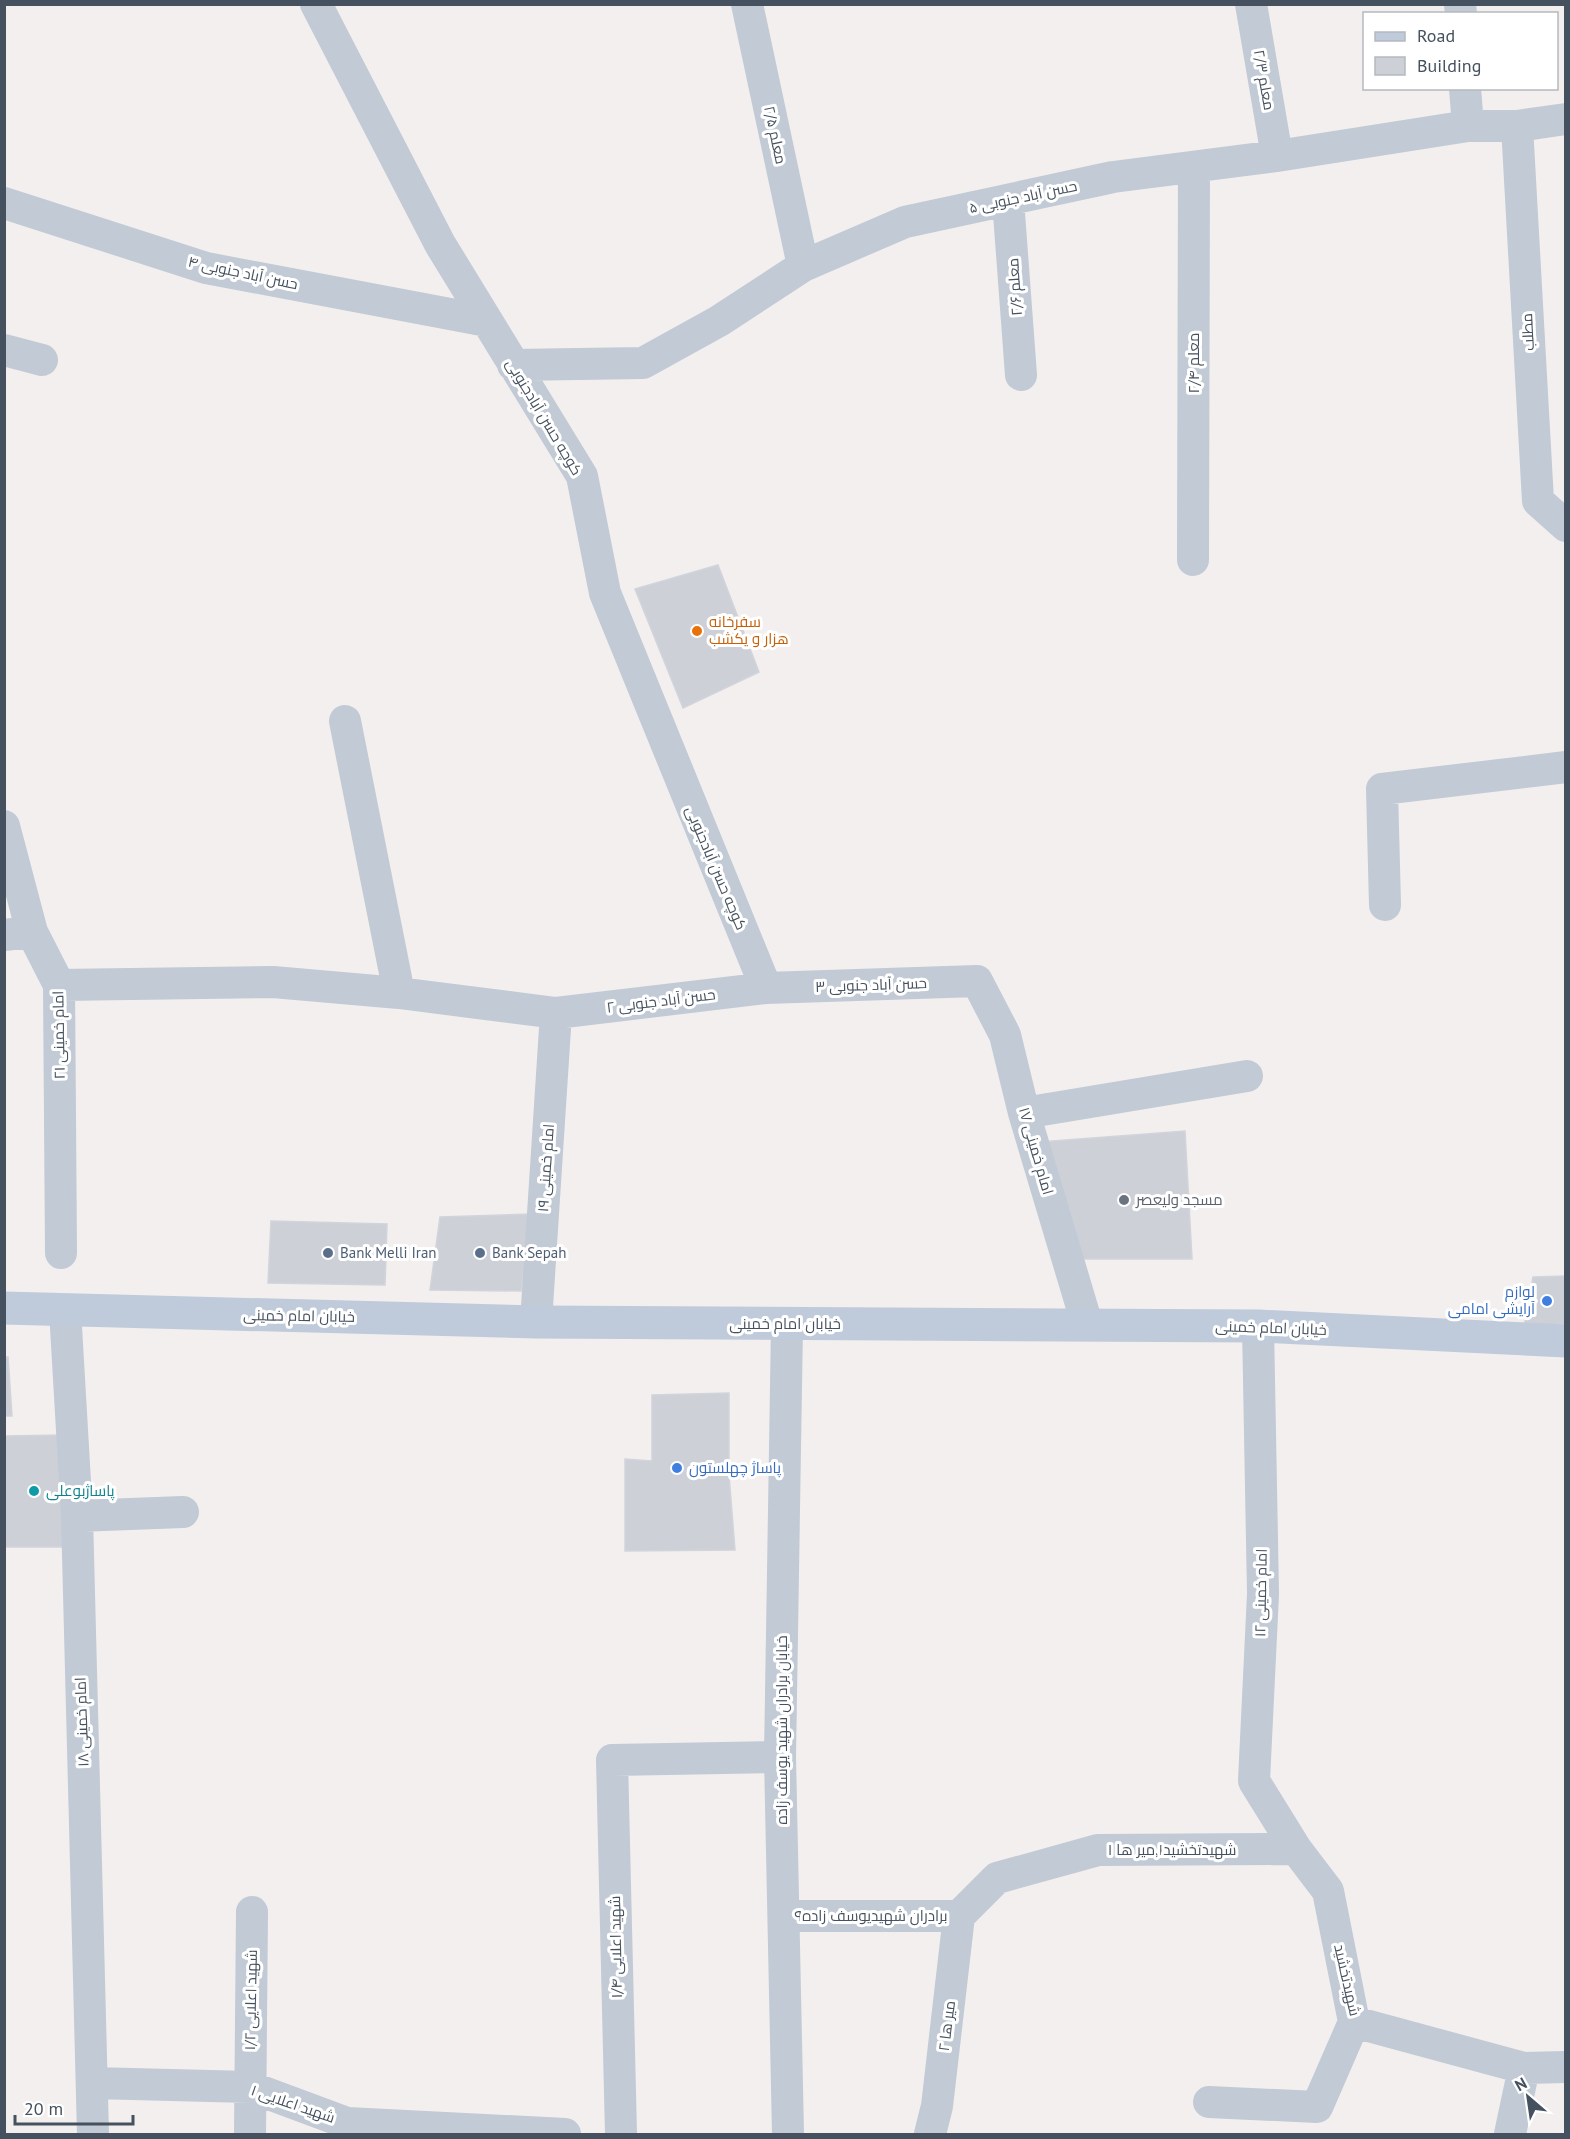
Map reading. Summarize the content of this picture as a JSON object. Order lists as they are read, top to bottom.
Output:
{
  "streets": {
    "main road": ["خیابان امام خمینی"],
    "street": [
      "معلم ۲/۳",
      "معلم ۲/۵",
      "حسن آباد جنوبی ۵",
      "حسن آباد جنوبی ۴",
      "معلم ۲/۶",
      "مطلب",
      "معلم ۲/۴",
      "کوچه حسن آبادجنوبی",
      "حسن آباد جنوبی ۳",
      "حسن آباد جنوبی ۲",
      "امام خمینی ۲۱",
      "امام خمینی ۱۷",
      "امام خمینی ۱۹",
      "امام خمینی ۱۲",
      "امام خمینی ۱۸",
      "خیابان برادران شهید یوسف زاده",
      "شهیدتخشید۱,میر ها ۱",
      "برادران شهیدیوسف زاده۹",
      "شهید اعلایی ۱/۴",
      "شهیدتخشید",
      "شهید اعلایی ۱/۲",
      "میر ها ۲",
      "شهید اعلایی ۱"
    ]
  },
  "crossings": [
    ["معلم ۲/۳", "حسن آباد جنوبی ۵"],
    ["معلم ۲/۵", "حسن آباد جنوبی ۵"],
    ["حسن آباد جنوبی ۵", "معلم ۲/۶"],
    ["حسن آباد جنوبی ۵", "مطلب"],
    ["حسن آباد جنوبی ۵", "معلم ۲/۴"],
    ["حسن آباد جنوبی ۵", "کوچه حسن آبادجنوبی"],
    ["حسن آباد جنوبی ۴", "کوچه حسن آبادجنوبی"],
    ["کوچه حسن آبادجنوبی", "حسن آباد جنوبی ۳"],
    ["کوچه حسن آبادجنوبی", "حسن آباد جنوبی ۲"],
    ["حسن آباد جنوبی ۳", "حسن آباد جنوبی ۲"],
    ["حسن آباد جنوبی ۳", "امام خمینی ۱۷"],
    ["حسن آباد جنوبی ۲", "امام خمینی ۲۱"],
    ["حسن آباد جنوبی ۲", "امام خمینی ۱۹"],
    ["امام خمینی ۱۷", "خیابان امام خمینی"],
    ["امام خمینی ۱۹", "خیابان امام خمینی"],
    ["خیابان امام خمینی", "امام خمینی ۱۲"],
    ["خیابان امام خمینی", "امام خمینی ۱۸"],
    ["خیابان امام خمینی", "خیابان برادران شهید یوسف زاده"],
    ["امام خمینی ۱۲", "شهیدتخشید۱,میر ها ۱"],
    ["امام خمینی ۱۲", "شهیدتخشید"],
    ["امام خمینی ۱۸", "شهید اعلایی ۱"],
    ["خیابان برادران شهید یوسف زاده", "برادران شهیدیوسف زاده۹"],
    ["خیابان برادران شهید یوسف زاده", "شهید اعلایی ۱/۴"],
    ["شهیدتخشید۱,میر ها ۱", "برادران شهیدیوسف زاده۹"],
    ["شهیدتخشید۱,میر ها ۱", "شهیدتخشید"],
    ["شهیدتخشید۱,میر ها ۱", "میر ها ۲"],
    ["برادران شهیدیوسف زاده۹", "میر ها ۲"],
    ["شهید اعلایی ۱/۲", "شهید اعلایی ۱"]
  ],
  "places": [
    "سفرخانه هزار و یکشب",
    "مسجد ولیعصر",
    "Bank Melli Iran",
    "Bank Sepah",
    "لوازم آرایشی امامی",
    "پاساژ چهلستون",
    "پاساژبوعلی"
  ],
  "legend": ["Road", "Building"],
  "scale_bar": "20 m",
  "north": "top left"
}
